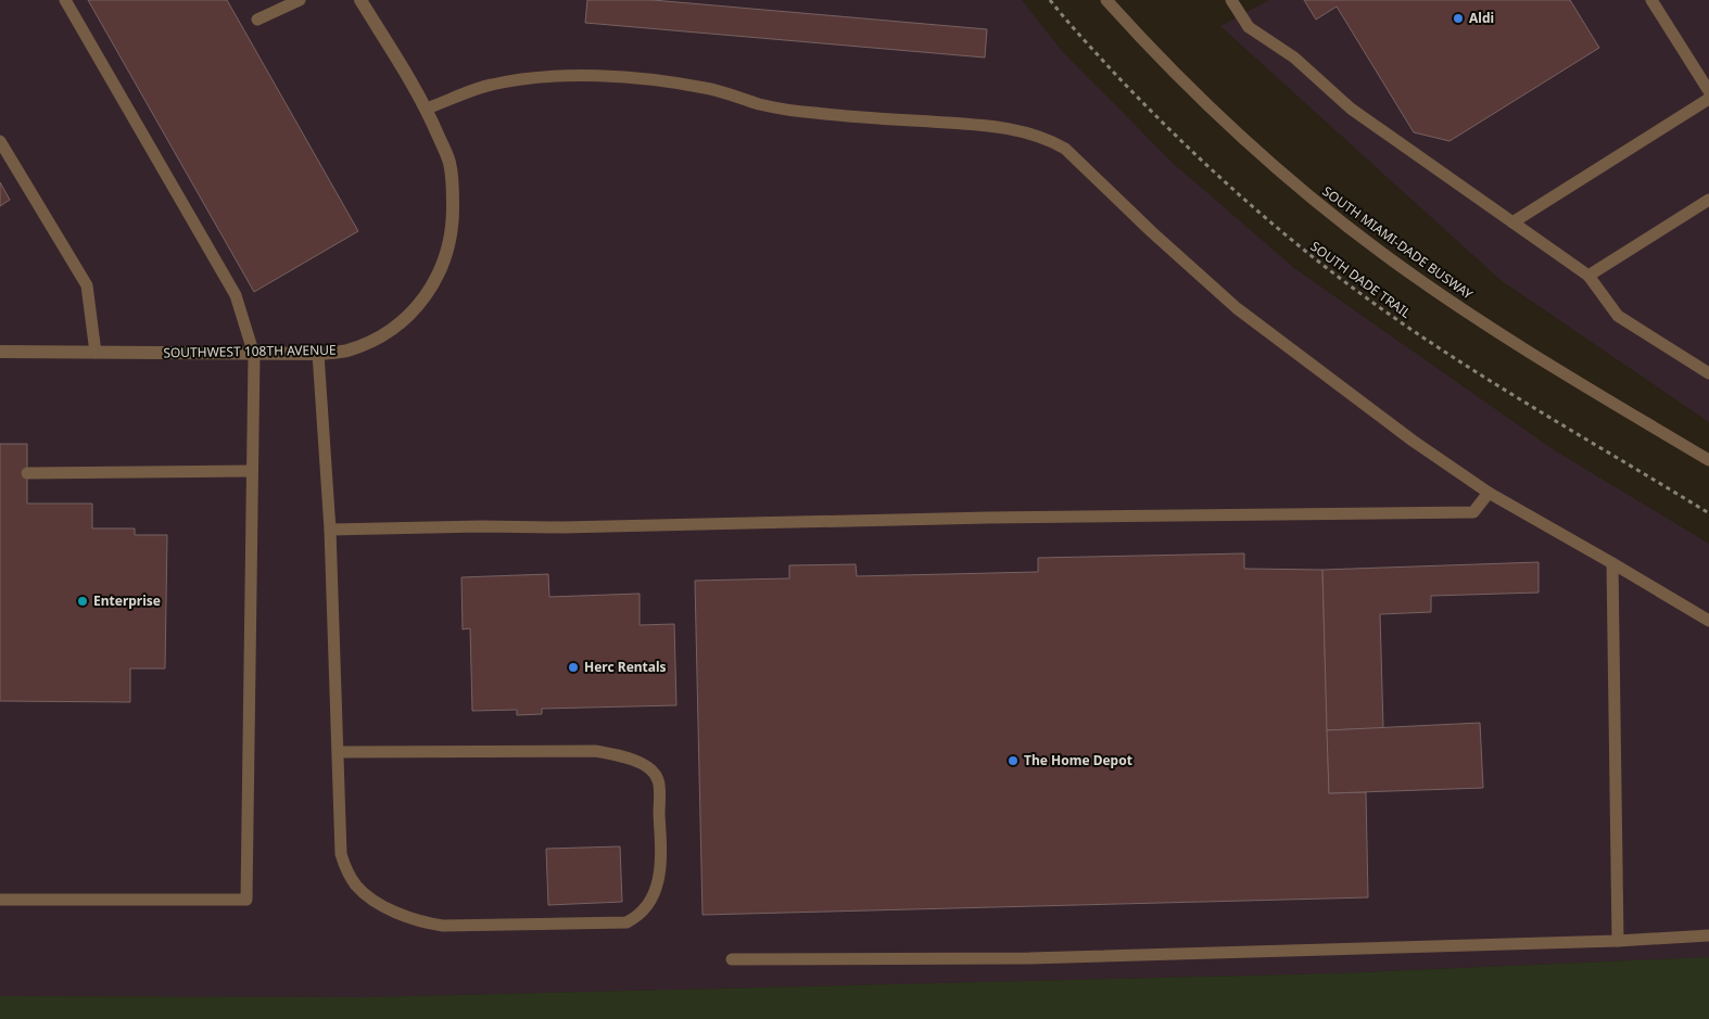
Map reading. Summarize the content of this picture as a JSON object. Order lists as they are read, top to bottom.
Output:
{
  "streets": {
    "street": ["SOUTHWEST 108TH AVENUE"],
    "lane": ["SOUTH MIAMI-DADE BUSWAY"],
    "path": ["SOUTH DADE TRAIL"]
  },
  "places": [
    "Aldi",
    "Enterprise",
    "Herc Rentals",
    "The Home Depot"
  ]
}
